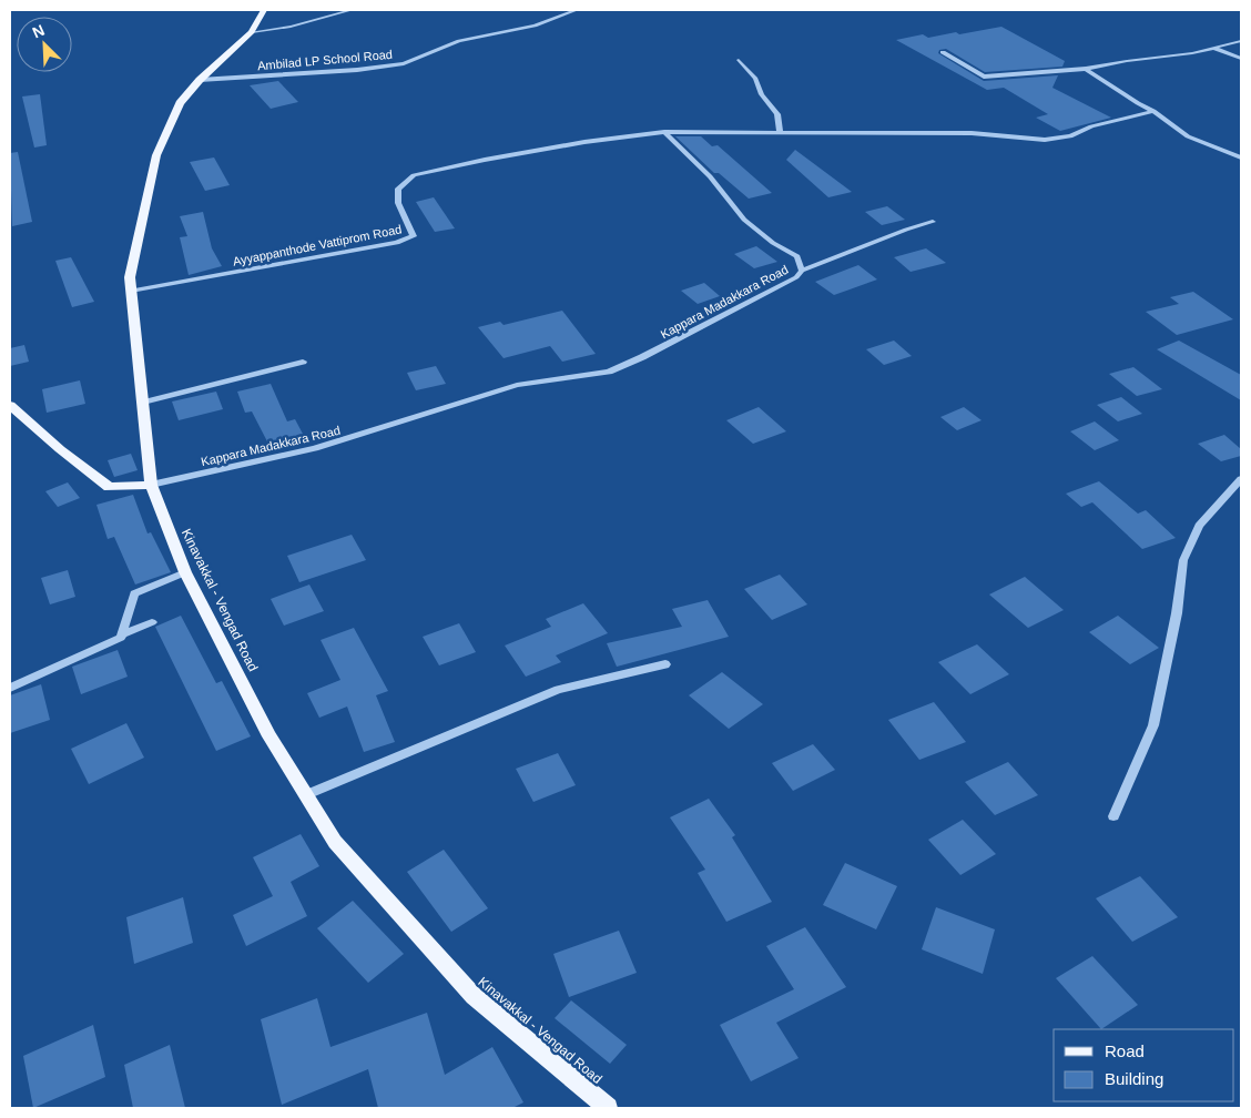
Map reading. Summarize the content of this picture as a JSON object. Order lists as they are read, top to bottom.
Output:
{
  "streets": {
    "main road": ["Kinavakkal - Vengad Road"],
    "street": ["Ambilad LP School Road", "Ayyappanthode Vattiprom Road", "Kappara Madakkara Road"]
  },
  "crossings": [
    ["Ambilad LP School Road", "Kinavakkal - Vengad Road"],
    ["Ayyappanthode Vattiprom Road", "Kappara Madakkara Road"],
    ["Ayyappanthode Vattiprom Road", "Kinavakkal - Vengad Road"],
    ["Kappara Madakkara Road", "Kinavakkal - Vengad Road"]
  ],
  "legend": ["Road", "Building"],
  "north": "top left"
}
